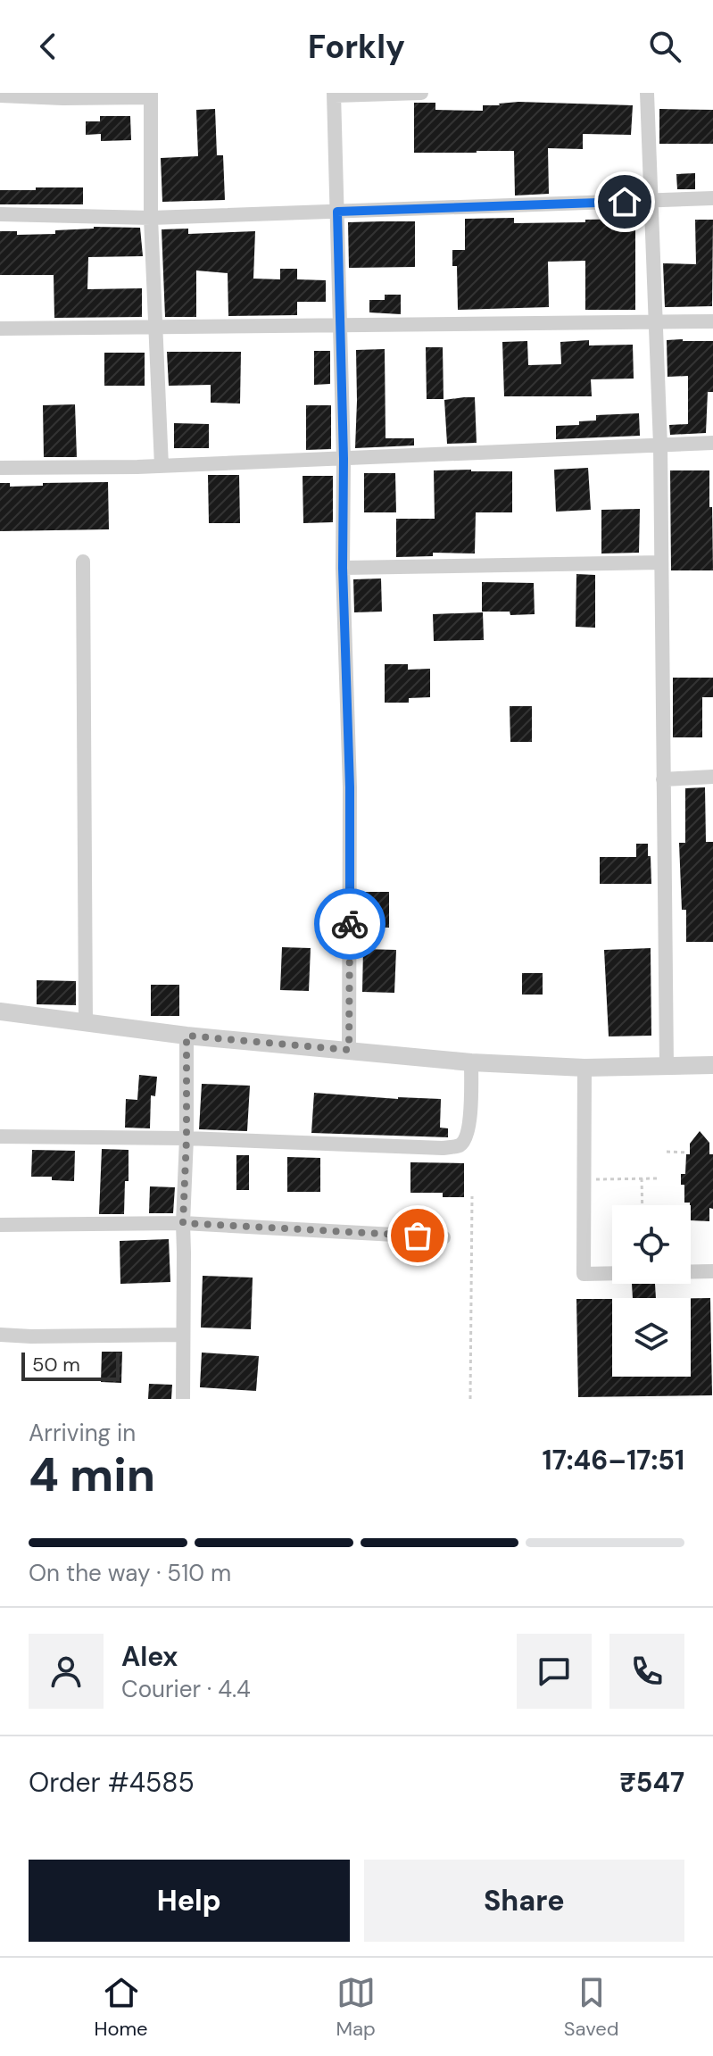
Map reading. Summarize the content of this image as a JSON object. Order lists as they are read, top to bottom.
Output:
{
  "scale_bar": "50 m",
  "page": {
    "header": "Forkly",
    "scale": "50 m",
    "heading": ["4 min", "Arriving in", "17:46–17:51"],
    "panel": [
      "Alex",
      "Courier · 4.4",
      "Order #4585",
      "₹547"
    ],
    "bar": "On the way · 510 m",
    "buttons": ["Help", "Share"],
    "tabs": ["Home", "Map", "Saved"]
  }
}
